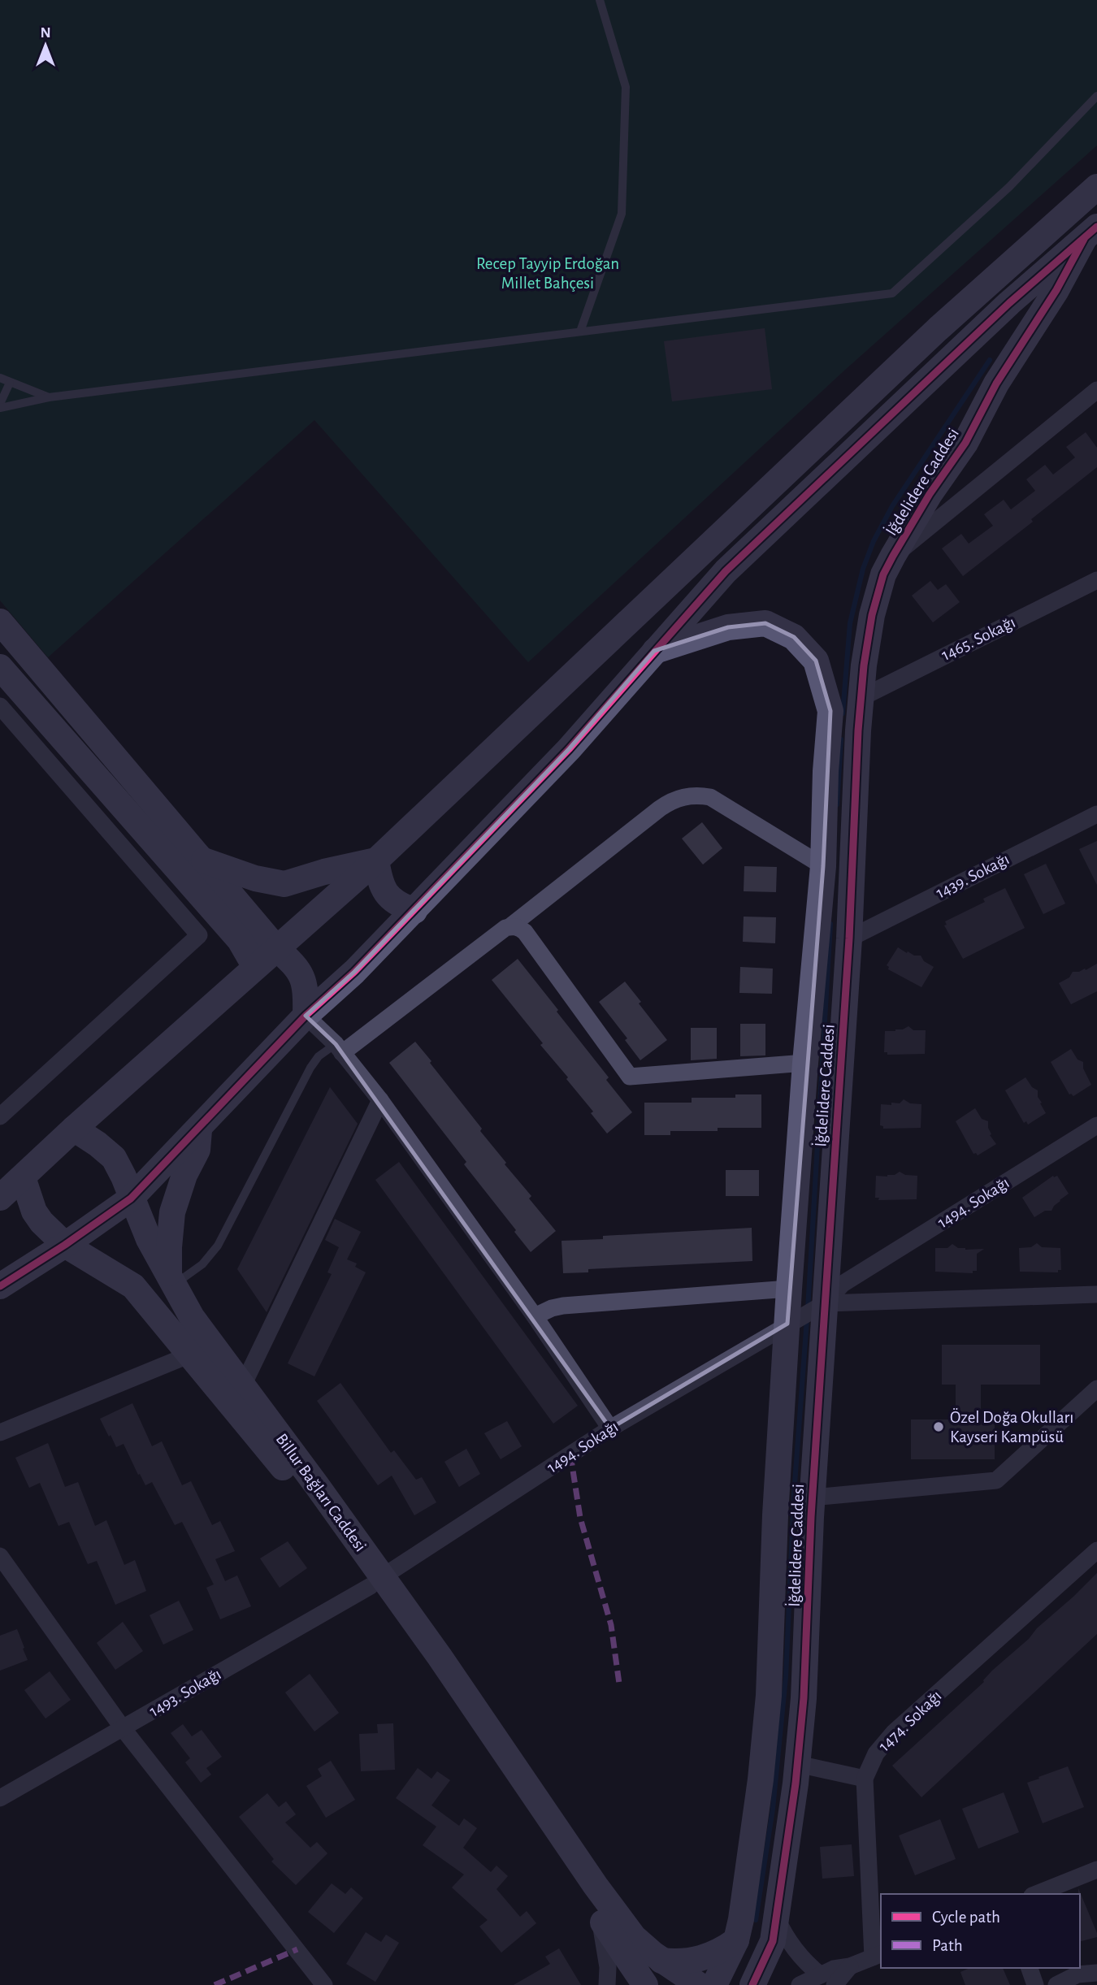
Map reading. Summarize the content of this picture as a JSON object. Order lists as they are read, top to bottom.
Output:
{
  "streets": {
    "street": [
      "İğdelidere Caddesi",
      "1465. Sokağı",
      "1439. Sokağı",
      "1494. Sokağı",
      "Billur Bağları Caddesi",
      "1493. Sokağı",
      "1474. Sokağı"
    ]
  },
  "crossings": [
    ["İğdelidere Caddesi", "1465. Sokağı"],
    ["İğdelidere Caddesi", "1439. Sokağı"],
    ["İğdelidere Caddesi", "1494. Sokağı"],
    ["1494. Sokağı", "Billur Bağları Caddesi"],
    ["1494. Sokağı", "1493. Sokağı"],
    ["Billur Bağları Caddesi", "1493. Sokağı"]
  ],
  "parks": ["Recep Tayyip Erdoğan Millet Bahçesi"],
  "places": ["Özel Doğa Okulları Kayseri Kampüsü"],
  "legend": ["Cycle path", "Path"],
  "north": "top"
}
